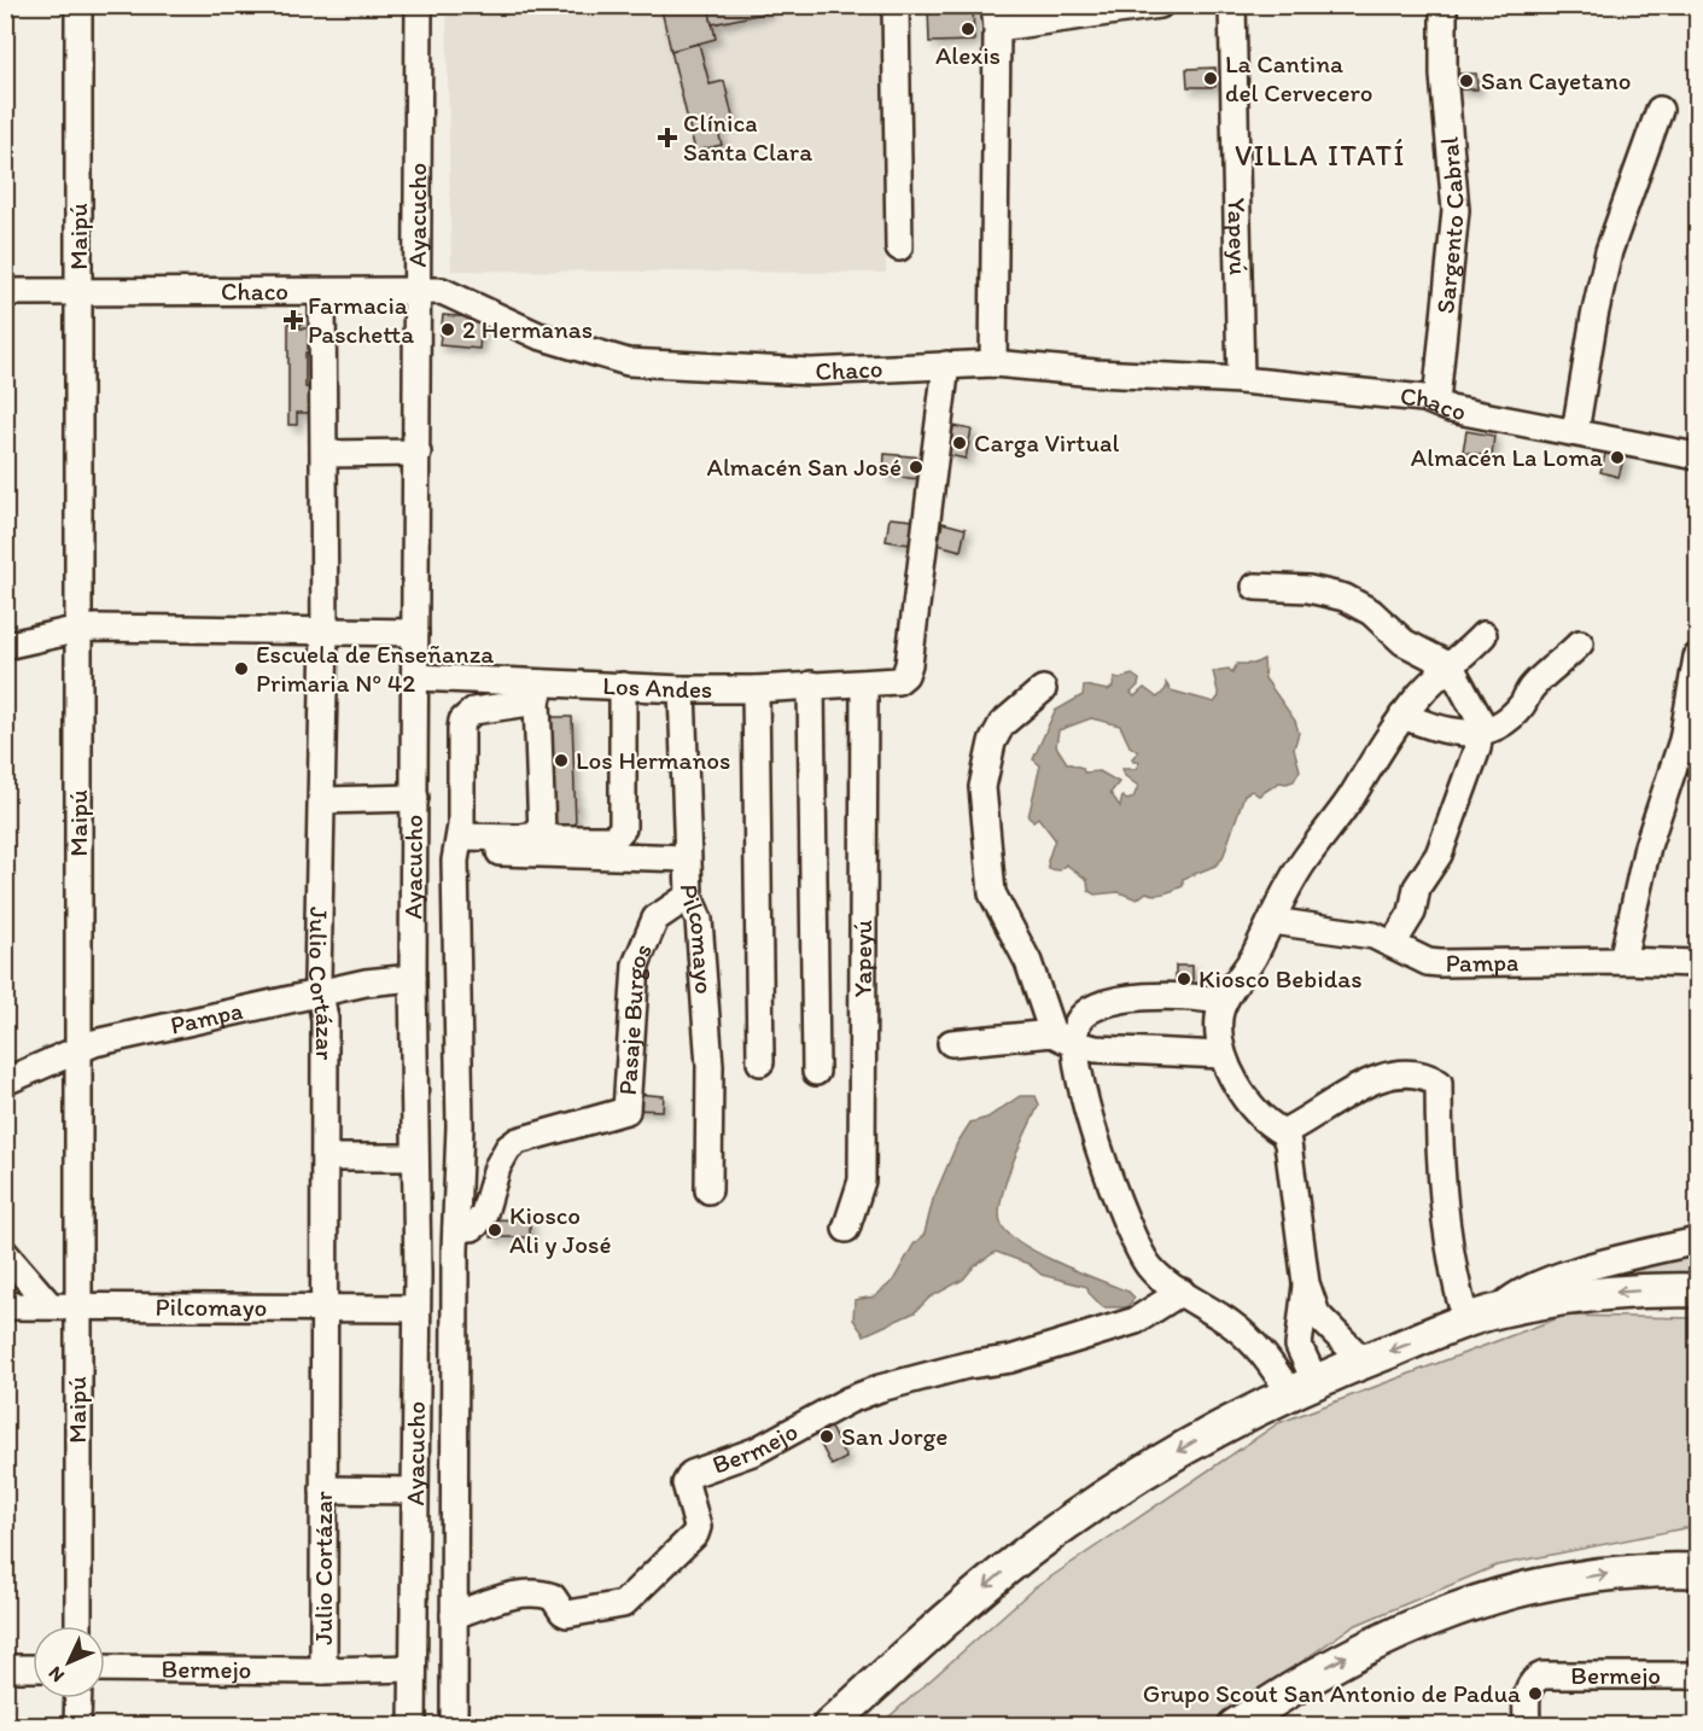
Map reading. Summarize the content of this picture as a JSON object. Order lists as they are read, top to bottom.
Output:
{
  "streets": {
    "street": [
      "Ayacucho",
      "Sargento Cabral",
      "Maipú",
      "Yapeyú",
      "Chaco",
      "Los Andes",
      "Pilcomayo",
      "Pampa",
      "Julio Cortázar",
      "Pasaje Burgos",
      "Bermejo"
    ]
  },
  "crossings": [
    ["Ayacucho", "Chaco"],
    ["Ayacucho", "Los Andes"],
    ["Ayacucho", "Pilcomayo"],
    ["Ayacucho", "Pampa"],
    ["Ayacucho", "Pasaje Burgos"],
    ["Ayacucho", "Bermejo"],
    ["Sargento Cabral", "Chaco"],
    ["Maipú", "Chaco"],
    ["Maipú", "Pilcomayo"],
    ["Maipú", "Pampa"],
    ["Yapeyú", "Chaco"],
    ["Yapeyú", "Los Andes"],
    ["Chaco", "Los Andes"],
    ["Chaco", "Julio Cortázar"],
    ["Los Andes", "Pilcomayo"],
    ["Pilcomayo", "Julio Cortázar"],
    ["Pilcomayo", "Pasaje Burgos"],
    ["Pampa", "Julio Cortázar"],
    ["Julio Cortázar", "Bermejo"]
  ],
  "districts": ["VILLA ITATÍ"],
  "places": {
    "other": [
      "Alexis",
      "La Cantina del Cervecero",
      "San Cayetano",
      "2 Hermanas",
      "Carga Virtual",
      "Almacén La Loma",
      "Almacén San José",
      "Escuela de Enseñanza Primaria Nº 42",
      "Los Hermanos",
      "Kiosco Bebidas",
      "Kiosco Ali y José",
      "San Jorge",
      "Grupo Scout San Antonio de Padua"
    ],
    "health": ["Clínica Santa Clara", "Farmacia Paschetta"]
  },
  "north": "bottom left"
}
